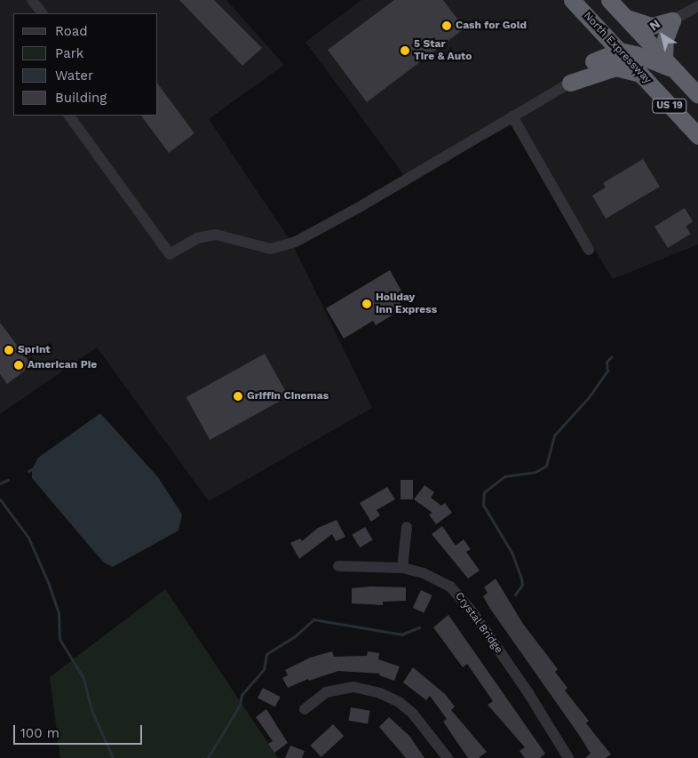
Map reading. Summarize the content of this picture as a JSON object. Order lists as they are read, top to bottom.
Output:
{
  "streets": {
    "highway": ["North Expressway", "US 19"],
    "street": ["Crystal Bridge"]
  },
  "places": [
    "Cash for Gold",
    "5 Star Tire & Auto",
    "Holiday Inn Express",
    "Sprint",
    "American Pie",
    "Griffin Cinemas"
  ],
  "legend": [
    "Road",
    "Park",
    "Water",
    "Building"
  ],
  "scale_bar": "100 m",
  "north": "top left"
}
